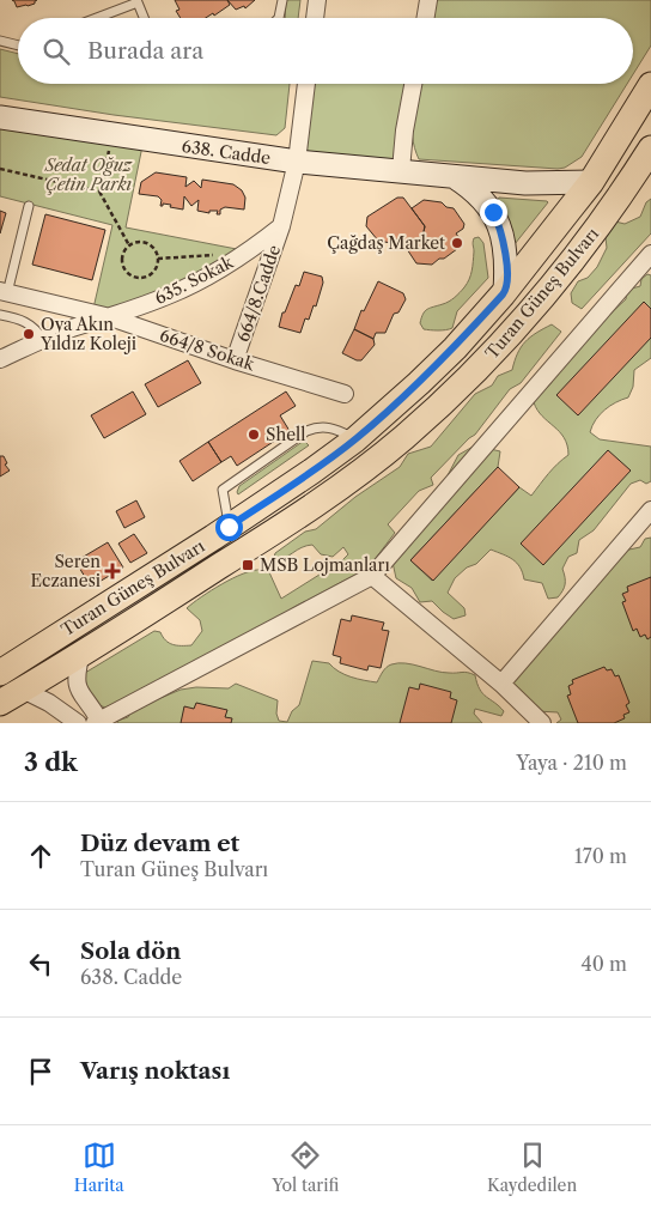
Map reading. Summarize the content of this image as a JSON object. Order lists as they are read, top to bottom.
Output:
{
  "streets": {
    "main road": ["Turan Güneş Bulvarı"],
    "street": [
      "638. Cadde",
      "635. Sokak",
      "664/8.Cadde",
      "664/8 Sokak"
    ]
  },
  "crossings": [
    ["638. Cadde", "664/8.Cadde"],
    ["638. Cadde", "Turan Güneş Bulvarı"],
    ["635. Sokak", "664/8.Cadde"],
    ["635. Sokak", "664/8 Sokak"],
    ["664/8.Cadde", "664/8 Sokak"]
  ],
  "parks": ["Sedat Oğuz Çetin Parkı"],
  "places": {
    "other": ["Çağdaş Market", "Oya Akın Yıldız Koleji", "Shell"],
    "transit": ["MSB Lojmanları"],
    "health": ["Seren Eczanesi"]
  },
  "page": {
    "search": "Burada ara",
    "heading": ["3 dk", "Yaya · 210 m"],
    "list": [
      ["Düz devam et", "Turan Güneş Bulvarı", "170 m"],
      ["Sola dön", "638. Cadde", "40 m"],
      "Varış noktası"
    ],
    "nav": ["Harita", "Yol tarifi", "Kaydedilen"]
  }
}
